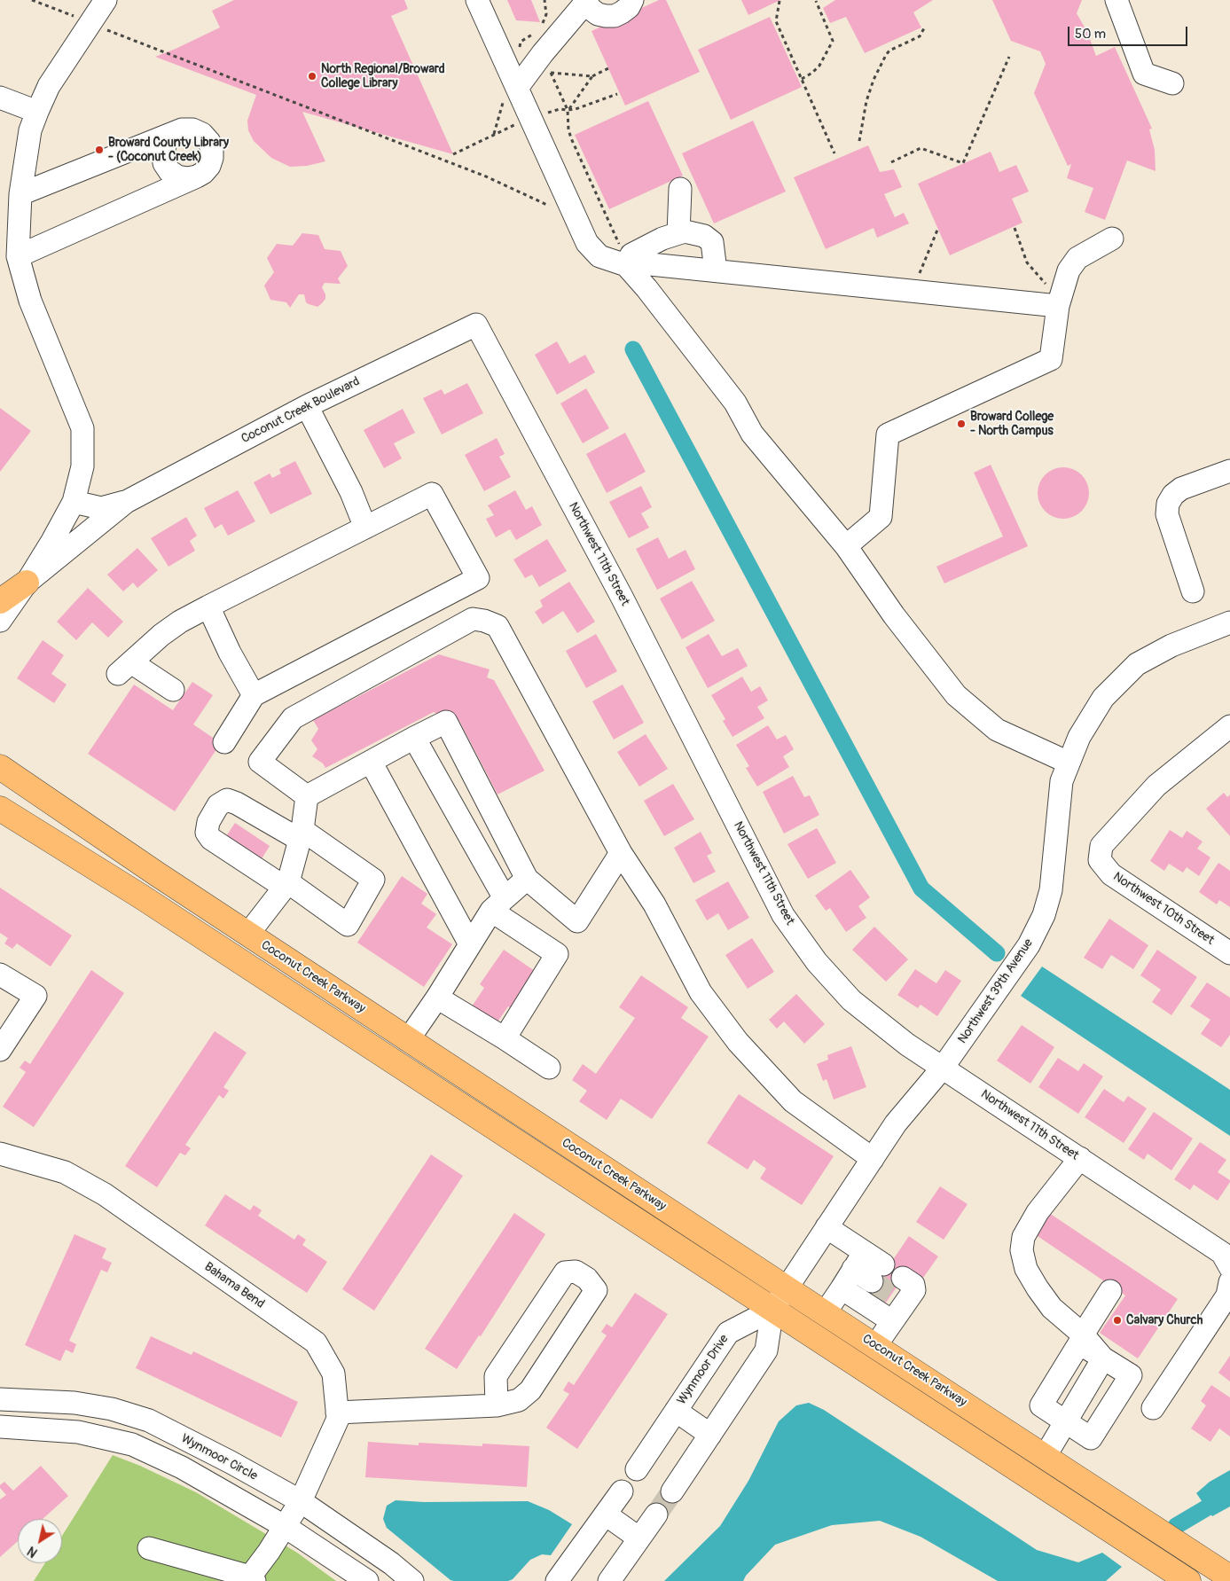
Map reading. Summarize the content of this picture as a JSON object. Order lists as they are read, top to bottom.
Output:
{
  "streets": {
    "main road": ["Coconut Creek Parkway"],
    "street": [
      "Coconut Creek Boulevard",
      "Northwest 11th Street",
      "Northwest 10th Street",
      "Northwest 39th Avenue",
      "Bahama Bend",
      "Wynmoor Drive",
      "Wynmoor Circle"
    ]
  },
  "crossings": [
    ["Coconut Creek Boulevard", "Northwest 11th Street"],
    ["Northwest 11th Street", "Northwest 39th Avenue"],
    ["Coconut Creek Parkway", "Northwest 39th Avenue"],
    ["Coconut Creek Parkway", "Wynmoor Drive"],
    ["Northwest 39th Avenue", "Wynmoor Drive"],
    ["Bahama Bend", "Wynmoor Circle"]
  ],
  "places": [
    "North Regional/Broward College Library",
    "Broward County Library - (Coconut Creek)",
    "Broward College - North Campus",
    "Calvary Church"
  ],
  "scale_bar": "50 m",
  "north": "bottom left"
}
